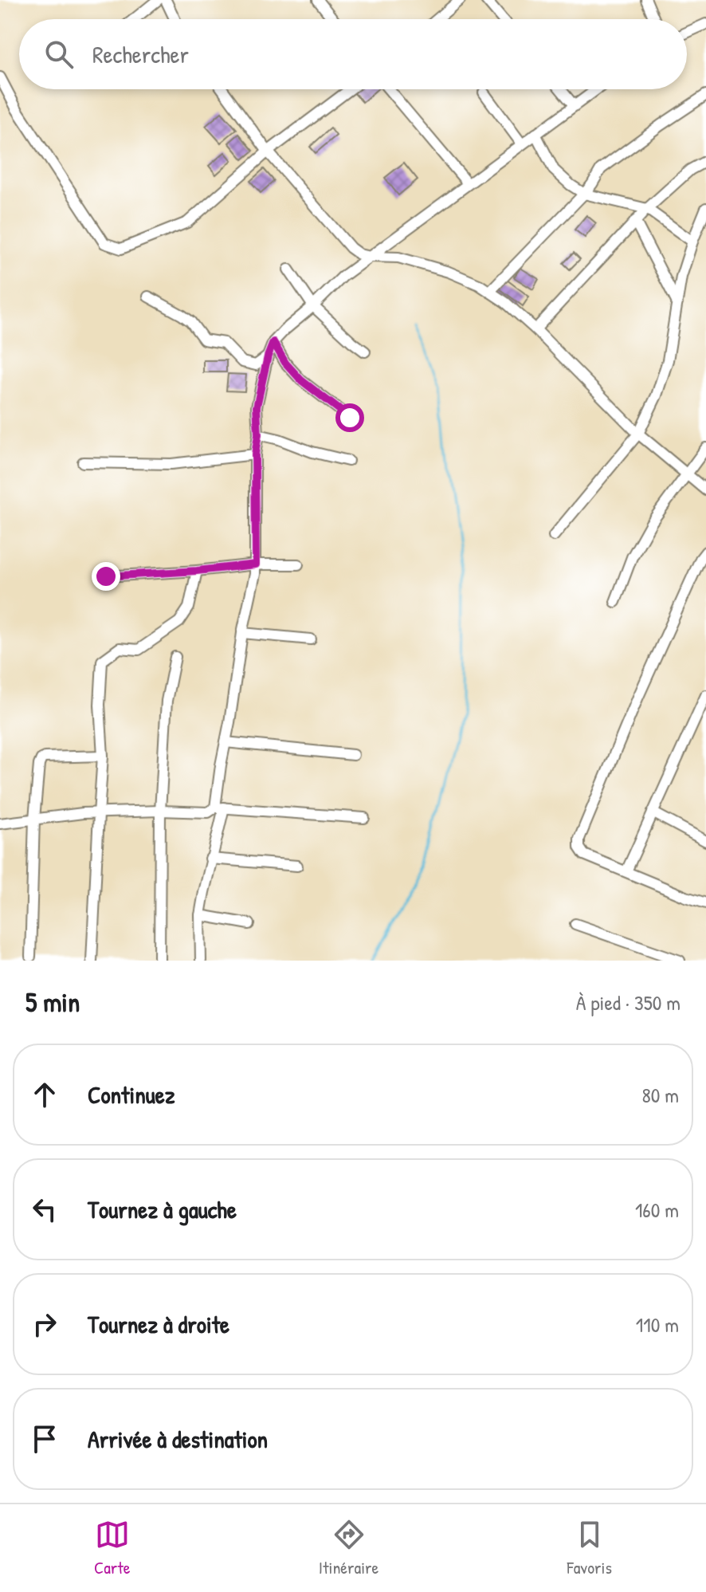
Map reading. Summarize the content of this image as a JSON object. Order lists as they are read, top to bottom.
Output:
{
  "page": {
    "search": "Rechercher",
    "heading": ["5 min", "À pied · 350 m"],
    "list": [
      ["Continuez", "80 m"],
      ["Tournez à gauche", "160 m"],
      ["Tournez à droite", "110 m"],
      "Arrivée à destination"
    ],
    "nav": ["Carte", "Itinéraire", "Favoris"]
  }
}
